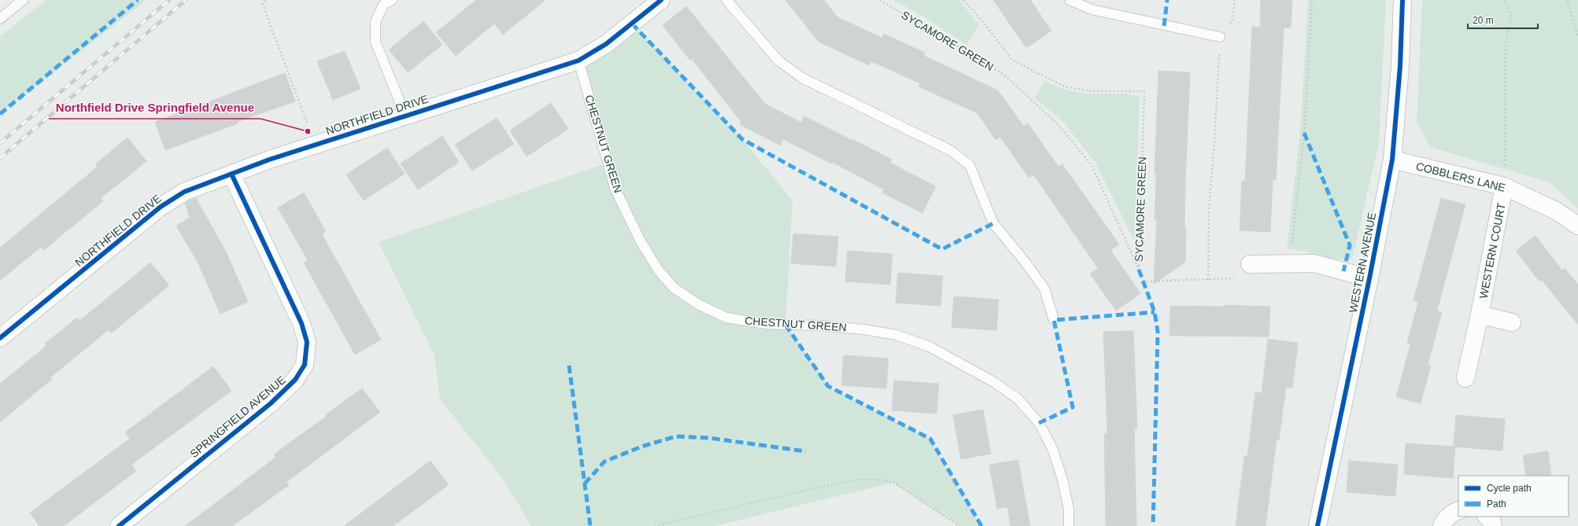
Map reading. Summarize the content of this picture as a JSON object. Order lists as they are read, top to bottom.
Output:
{
  "streets": {
    "street": [
      "NORTHFIELD DRIVE",
      "COBBLERS LANE",
      "WESTERN COURT",
      "WESTERN AVENUE",
      "SPRINGFIELD AVENUE"
    ],
    "lane": ["CHESTNUT GREEN"],
    "path": ["SYCAMORE GREEN"]
  },
  "crossings": [
    ["NORTHFIELD DRIVE", "CHESTNUT GREEN"],
    ["NORTHFIELD DRIVE", "SPRINGFIELD AVENUE"],
    ["COBBLERS LANE", "WESTERN COURT"],
    ["COBBLERS LANE", "WESTERN AVENUE"]
  ],
  "places": ["Northfield Drive Springfield Avenue"],
  "legend": ["Cycle path", "Path"],
  "scale_bar": "20 m"
}
